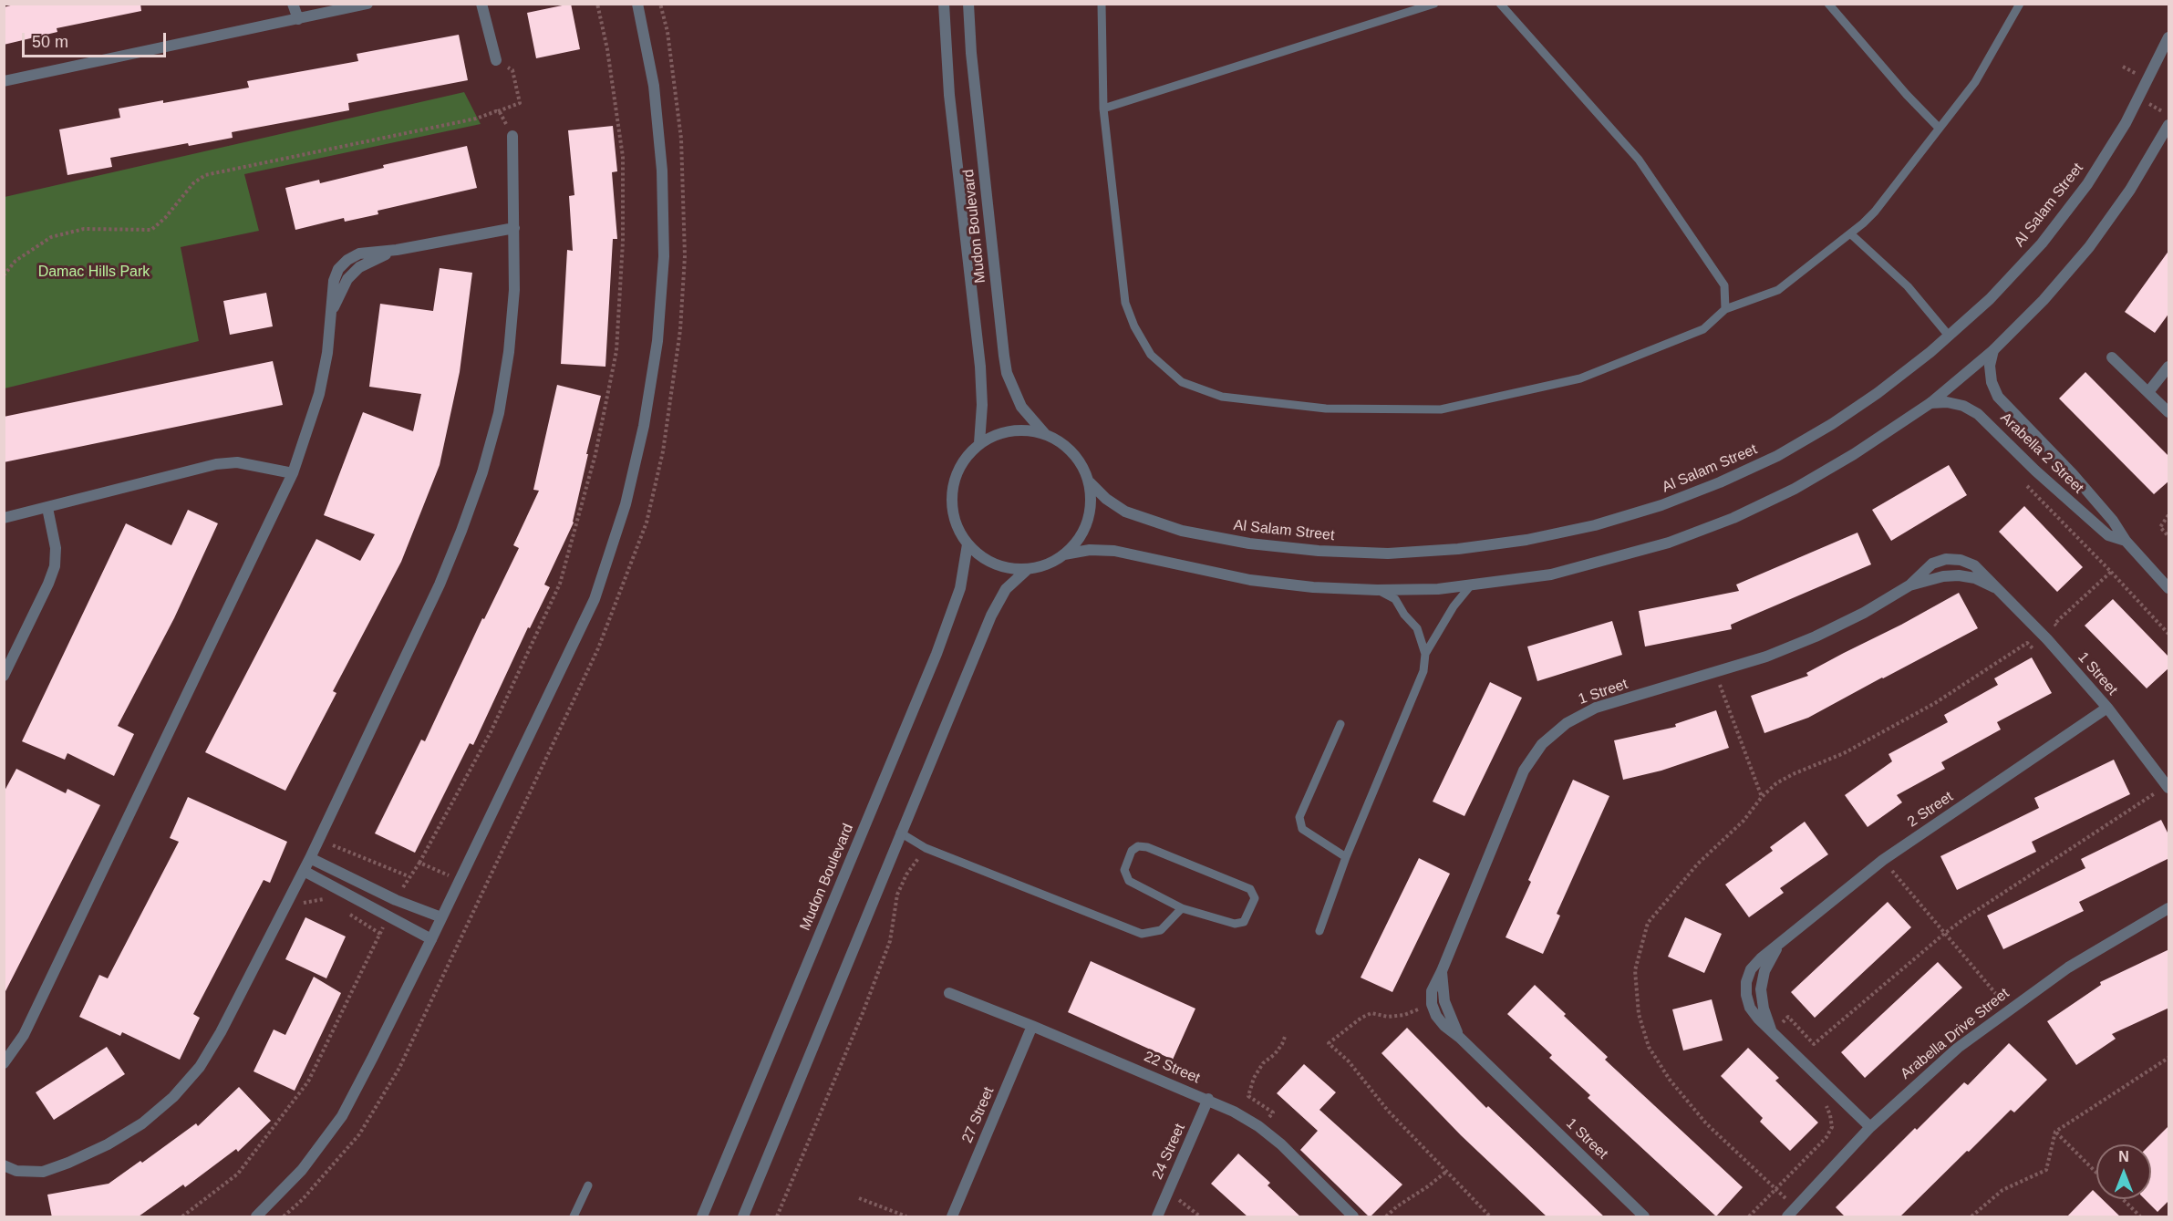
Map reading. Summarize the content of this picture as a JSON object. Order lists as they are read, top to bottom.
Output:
{
  "streets": {
    "street": [
      "Al Salam Street",
      "Mudon Boulevard",
      "Arabella 2 Street",
      "1 Street",
      "2 Street",
      "Arabella Drive Street",
      "22 Street",
      "27 Street",
      "24 Street"
    ]
  },
  "crossings": [
    ["Al Salam Street", "Mudon Boulevard"],
    ["1 Street", "2 Street"],
    ["2 Street", "Arabella Drive Street"],
    ["22 Street", "27 Street"],
    ["22 Street", "24 Street"]
  ],
  "parks": ["Damac Hills Park"],
  "scale_bar": "50 m",
  "north": "top"
}
